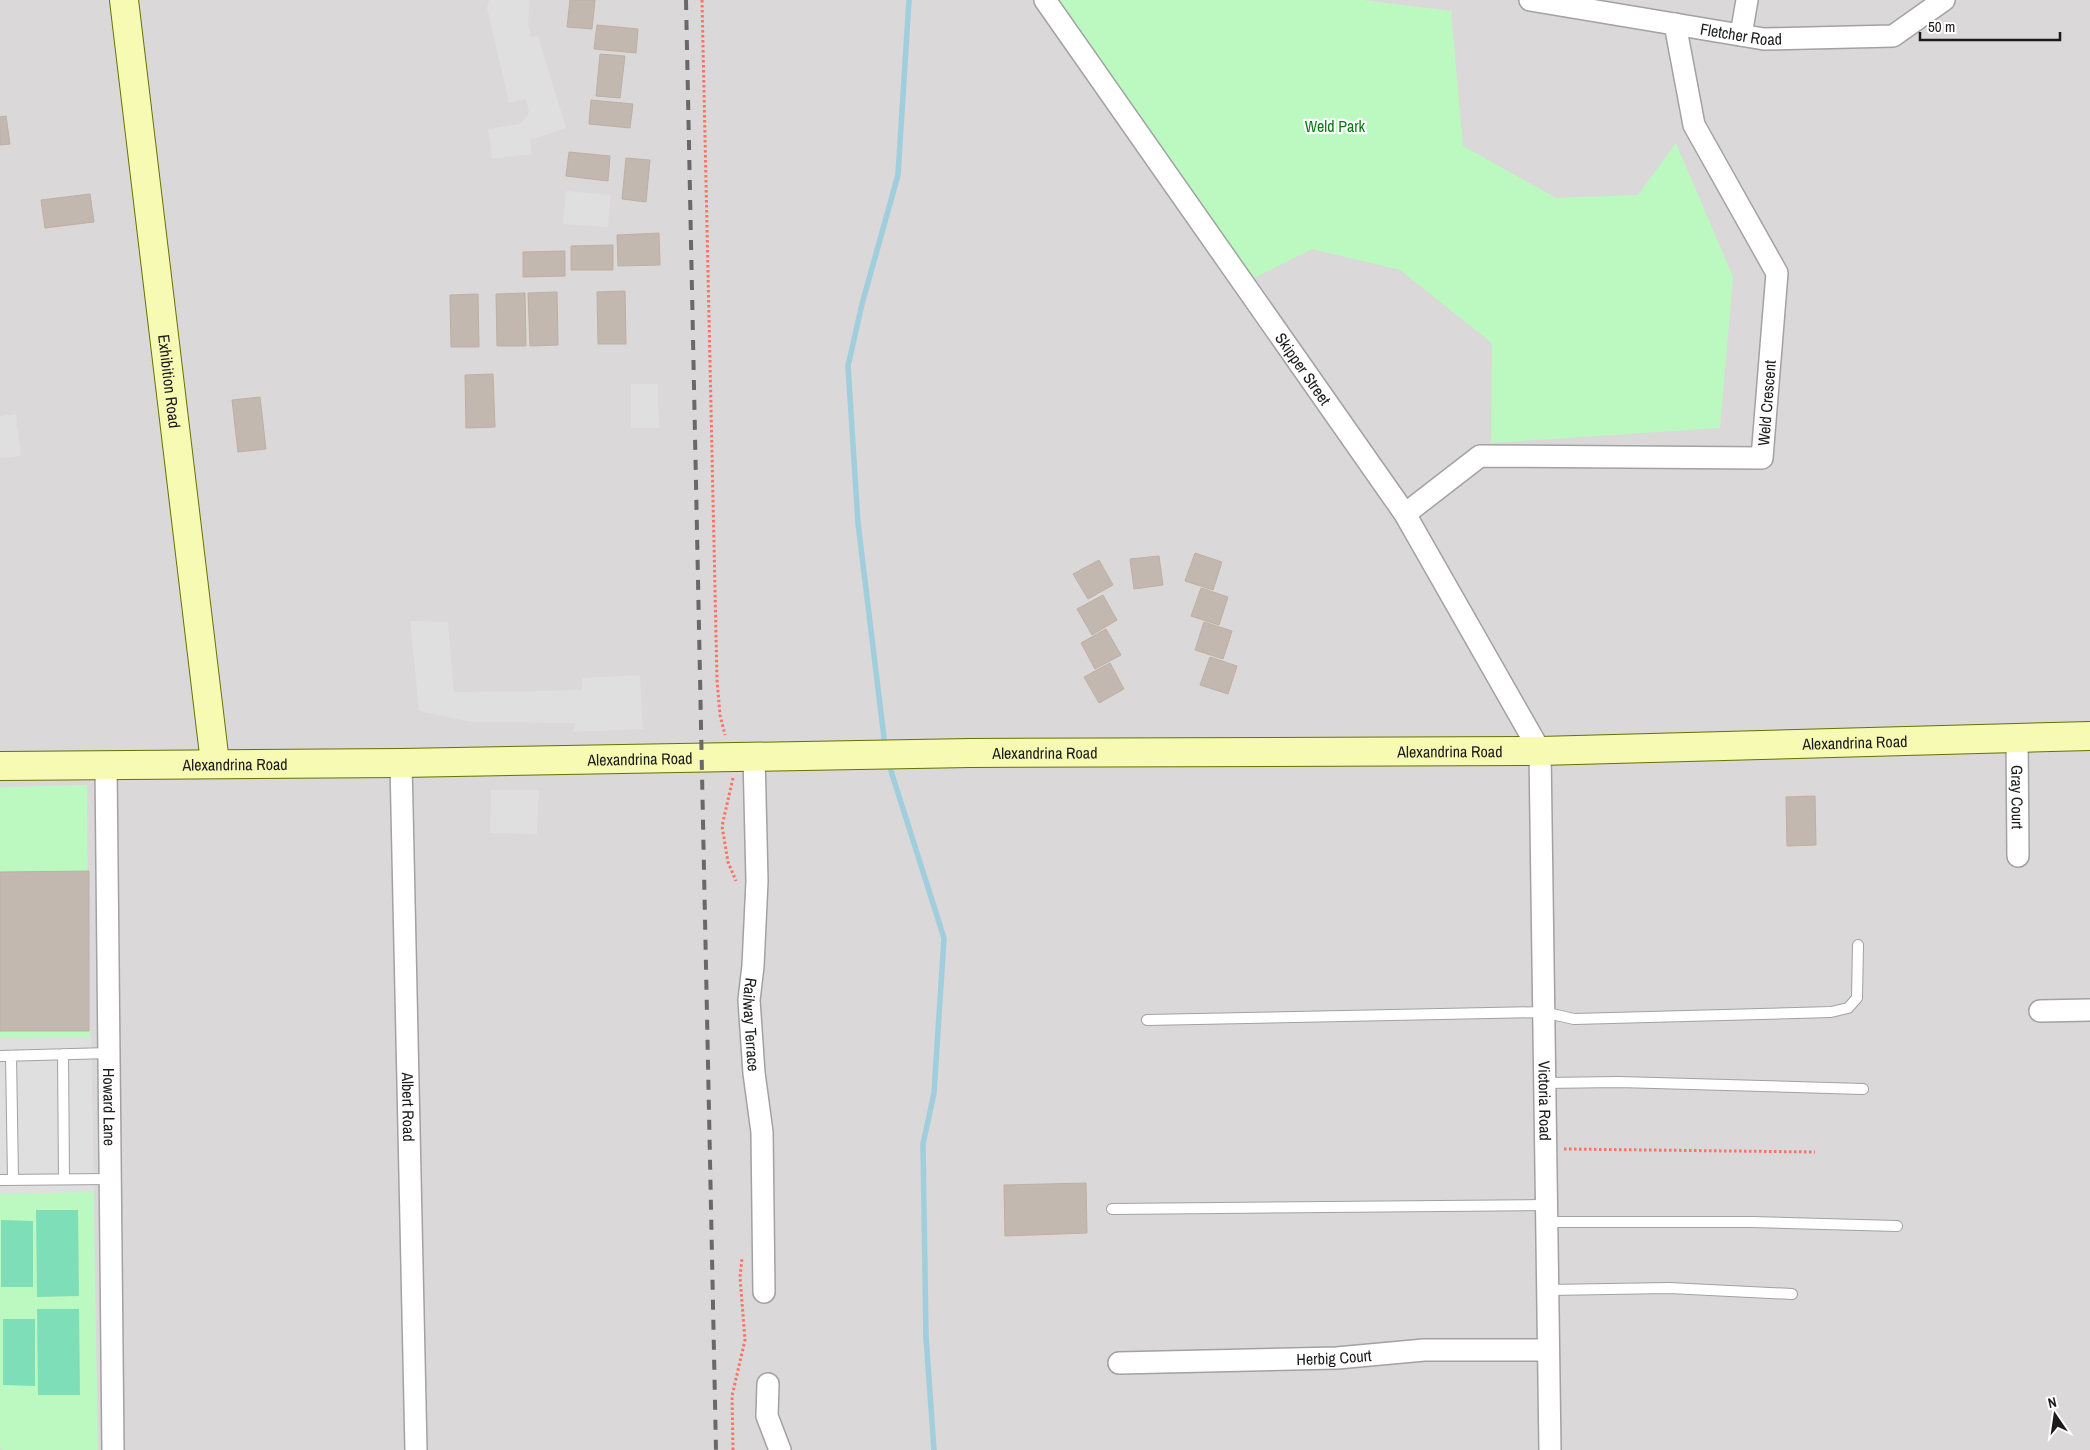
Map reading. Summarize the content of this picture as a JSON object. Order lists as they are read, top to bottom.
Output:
{
  "streets": {
    "main road": ["Exhibition Road", "Alexandrina Road"],
    "street": [
      "Fletcher Road",
      "Skipper Street",
      "Weld Crescent",
      "Gray Court",
      "Railway Terrace",
      "Victoria Road",
      "Howard Lane",
      "Albert Road",
      "Herbig Court"
    ]
  },
  "crossings": [
    ["Fletcher Road", "Weld Crescent"],
    ["Skipper Street", "Weld Crescent"],
    ["Skipper Street", "Alexandrina Road"],
    ["Skipper Street", "Victoria Road"],
    ["Exhibition Road", "Alexandrina Road"],
    ["Alexandrina Road", "Gray Court"],
    ["Alexandrina Road", "Railway Terrace"],
    ["Alexandrina Road", "Victoria Road"],
    ["Alexandrina Road", "Howard Lane"],
    ["Alexandrina Road", "Albert Road"],
    ["Victoria Road", "Herbig Court"]
  ],
  "parks": ["Weld Park"],
  "scale_bar": "50 m",
  "north": "top"
}
